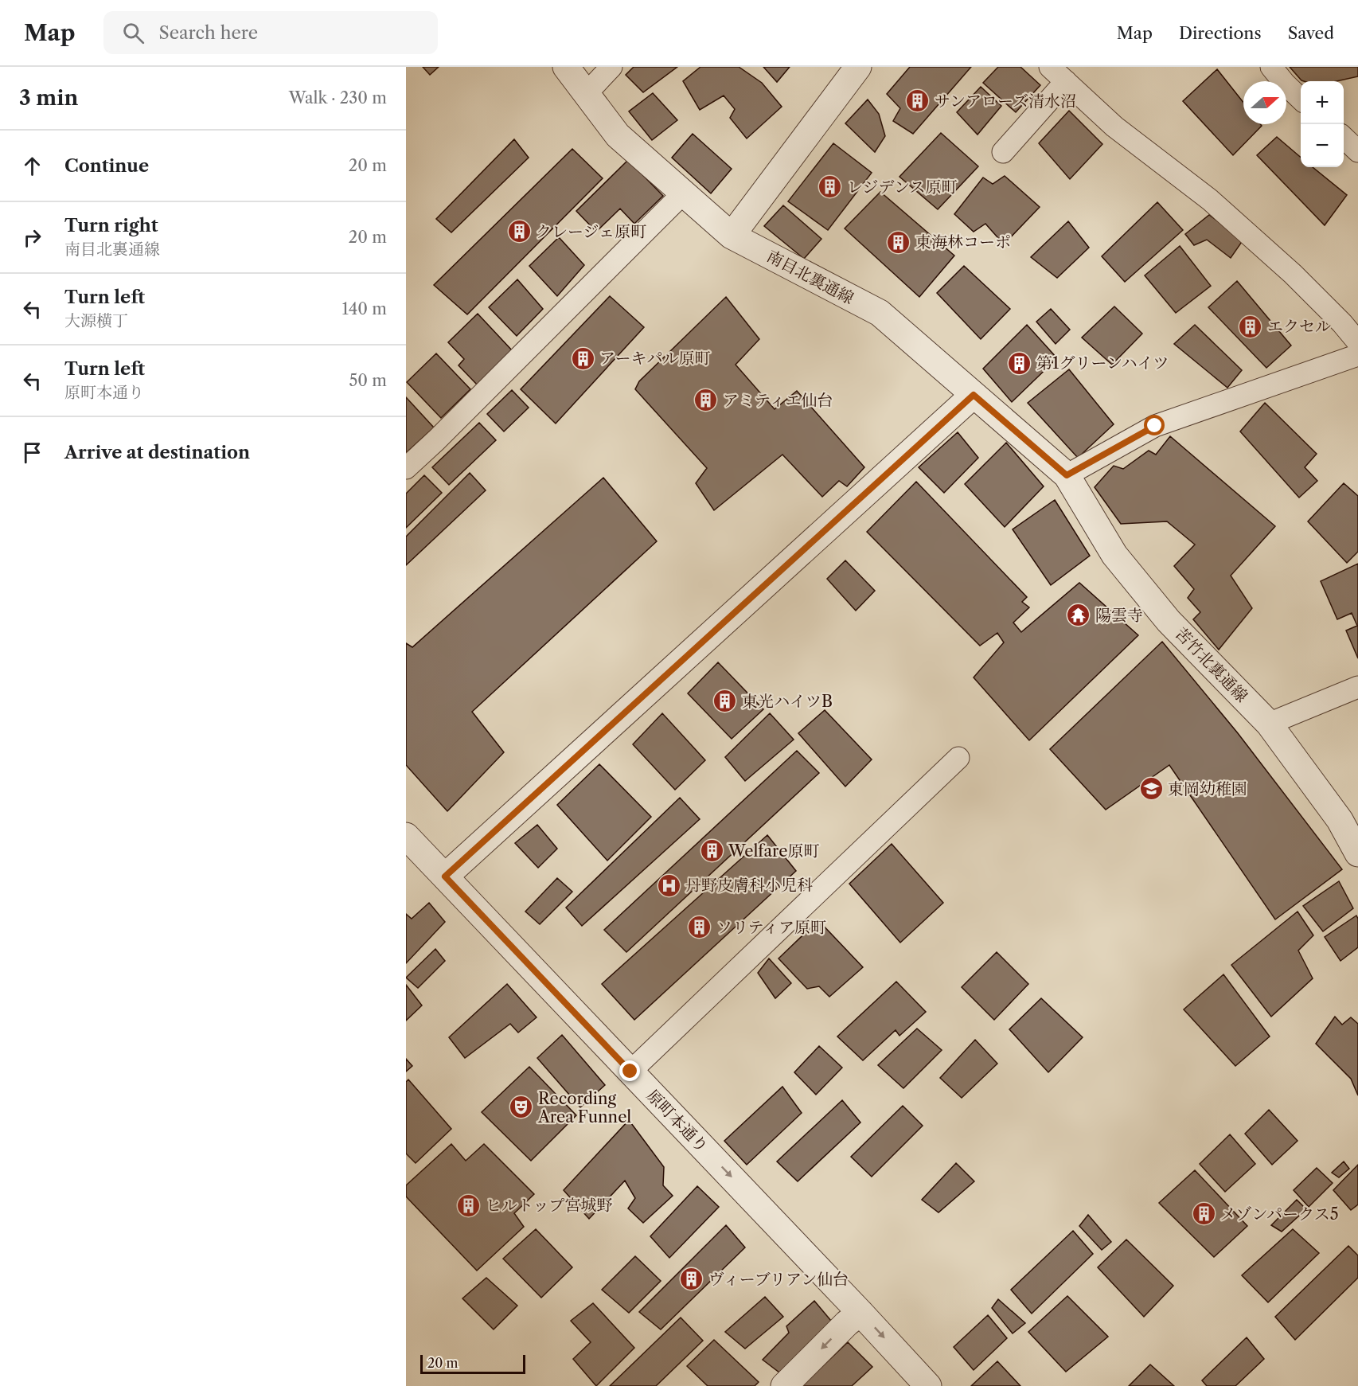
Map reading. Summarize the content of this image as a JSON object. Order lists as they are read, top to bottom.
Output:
{
  "streets": {
    "street": ["南目北裏通線", "苦竹北裏通線", "原町本通り"]
  },
  "crossings": [
    ["南目北裏通線", "苦竹北裏通線"]
  ],
  "one_way": ["原町本通り"],
  "places": {
    "building": [
      "サンアローズ清水沼",
      "レジデンス原町",
      "クレージェ原町",
      "東海林コーポ",
      "エクセル",
      "アーキパル原町",
      "第1グリーンハイツ",
      "アミティエ仙台",
      "東光ハイツB",
      "Welfare原町",
      "ソリティア原町",
      "ヒルトップ宮城野",
      "メゾンパークス5",
      "ヴィーブリアン仙台"
    ],
    "temple": ["陽雲寺"],
    "school or university": ["東岡幼稚園"],
    "hospital": ["丹野皮膚科小児科"],
    "theatre": ["Recording Area Funnel"]
  },
  "scale_bar": "20 m",
  "north": "right",
  "page": {
    "header": "Map",
    "search": "Search here",
    "nav": ["Map", "Directions", "Saved"],
    "heading": ["3 min", "Walk · 230 m"],
    "map_buttons": ["+", "−"],
    "list": [
      ["Continue", "20 m"],
      ["Turn right", "南目北裏通線", "20 m"],
      ["Turn left", "大源横丁", "140 m"],
      ["Turn left", "原町本通り", "50 m"],
      "Arrive at destination"
    ],
    "scale": "20 m"
  }
}
